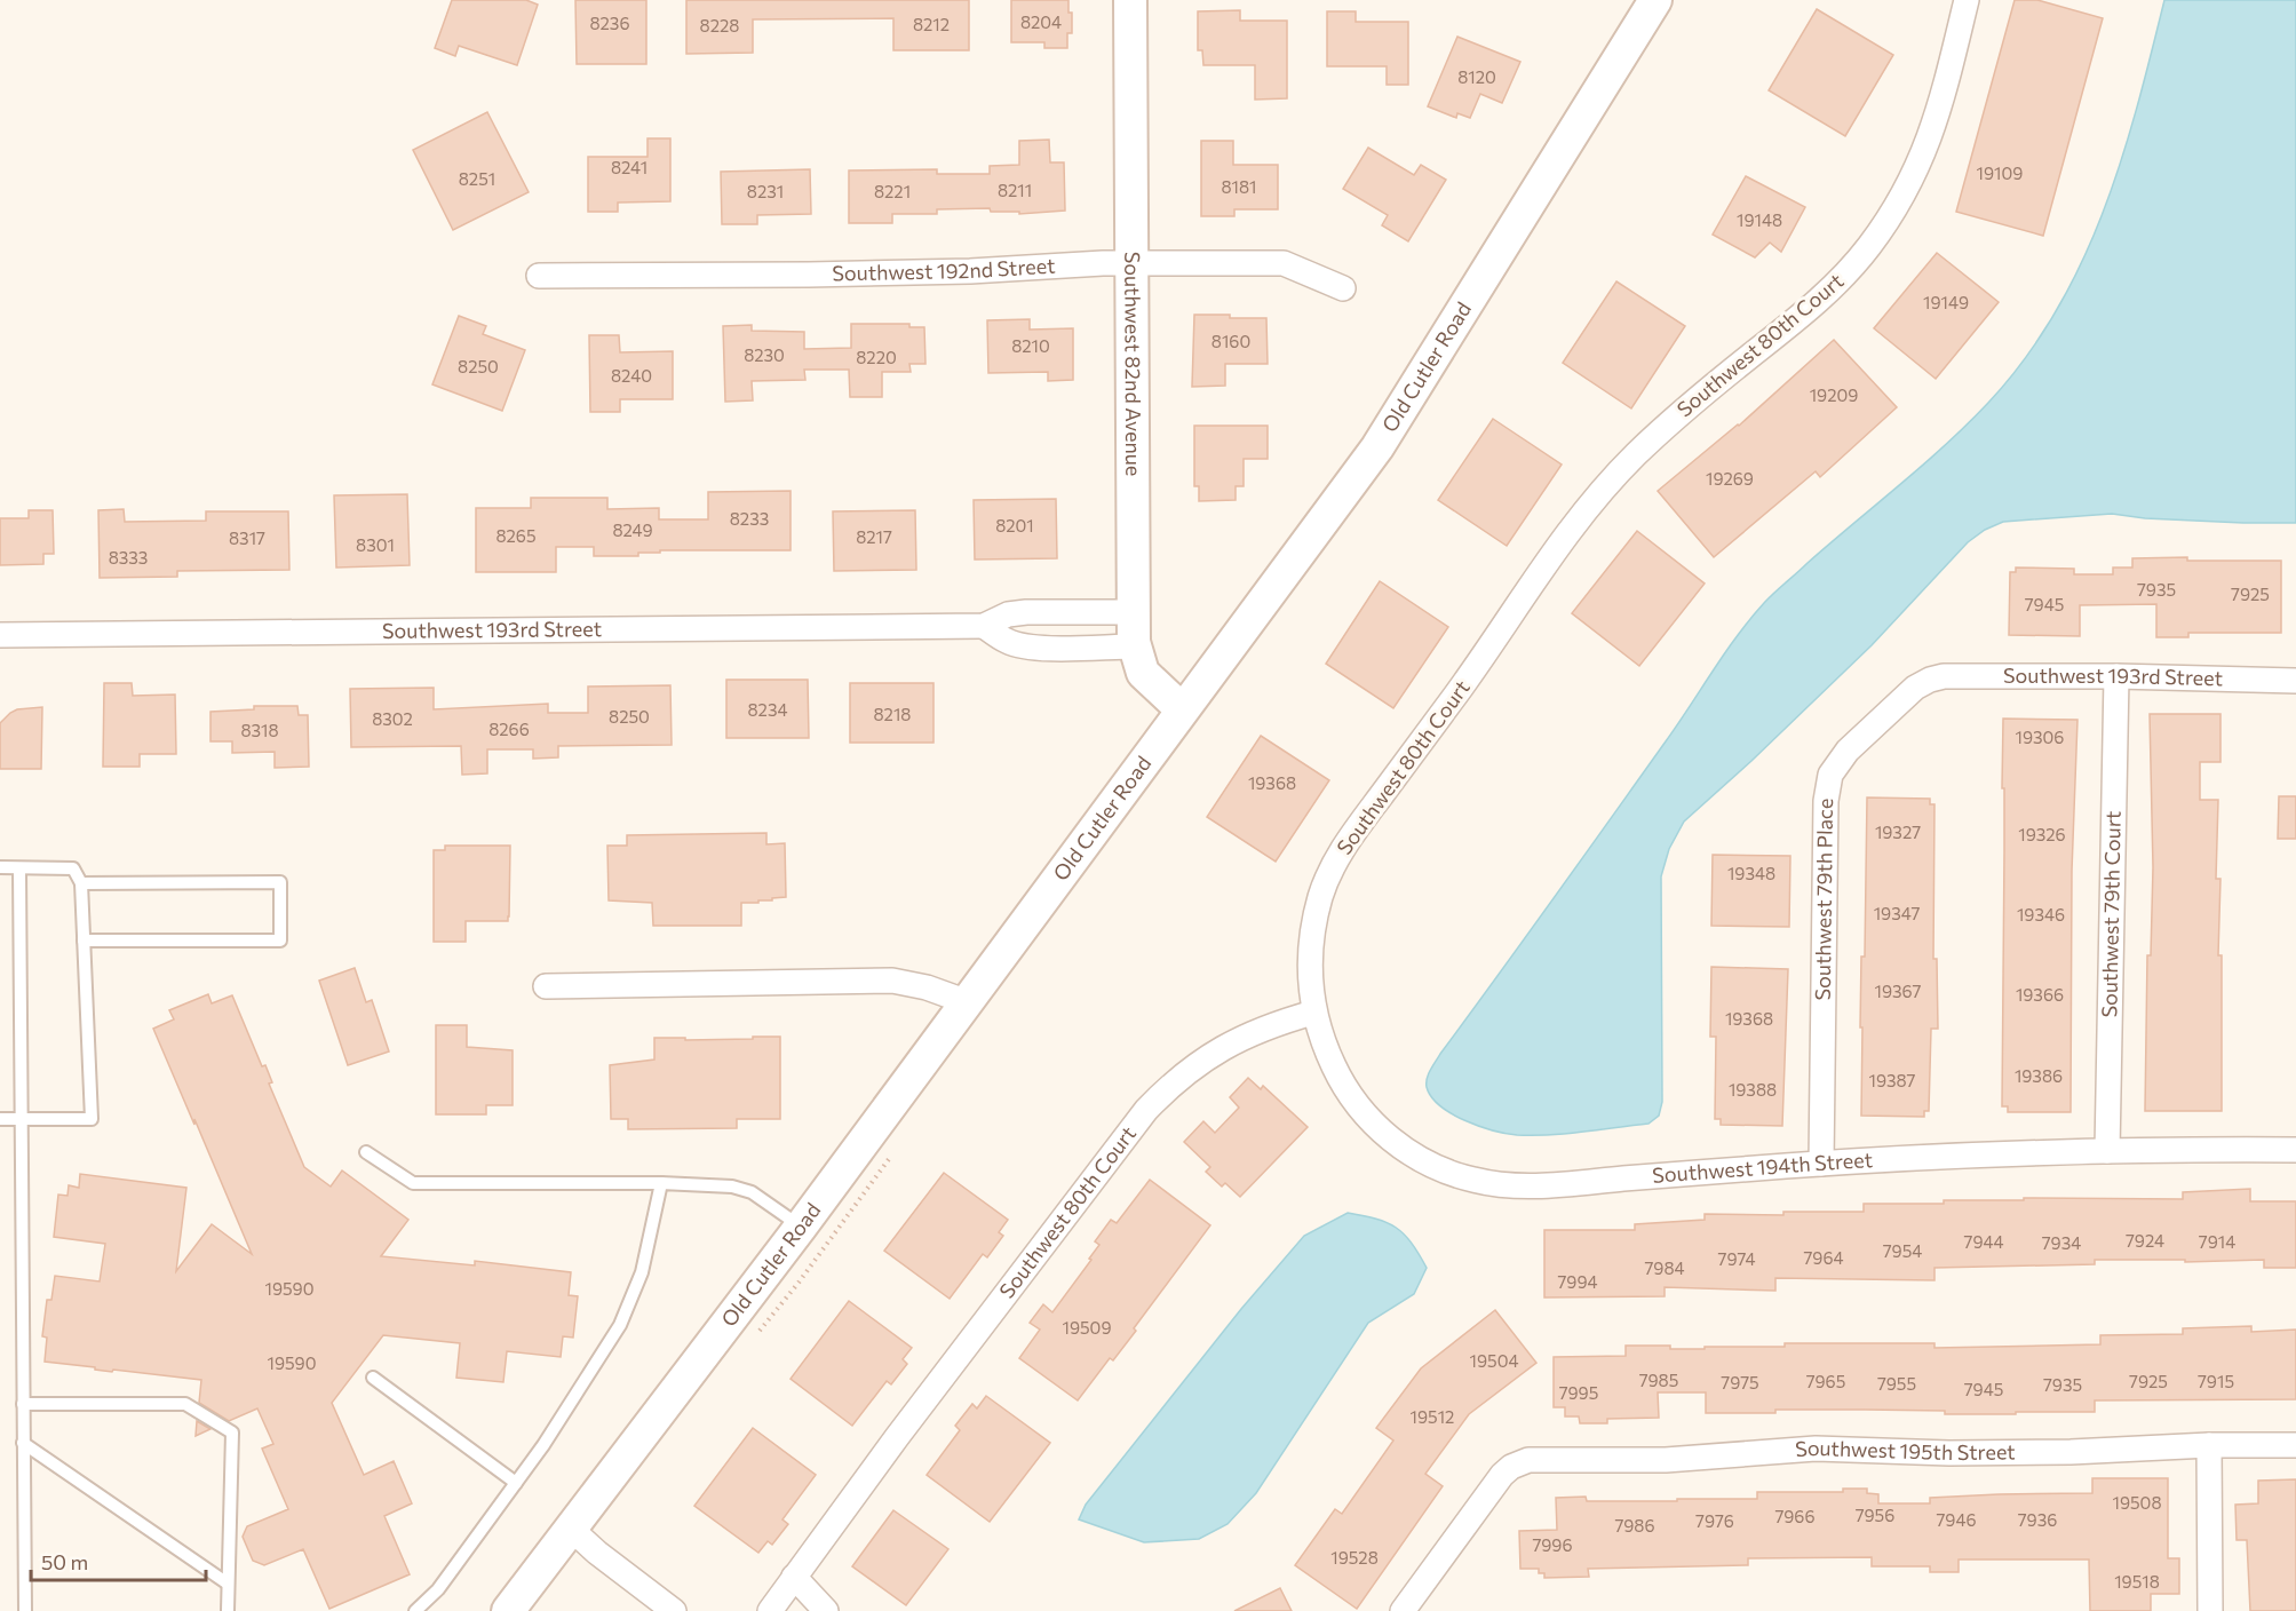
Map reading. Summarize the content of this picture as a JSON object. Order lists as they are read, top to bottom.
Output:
{
  "streets": {
    "main road": ["Southwest 82nd Avenue", "Old Cutler Road"],
    "street": [
      "Southwest 192nd Street",
      "Southwest 80th Court",
      "Southwest 193rd Street",
      "Southwest 79th Place",
      "Southwest 79th Court",
      "Southwest 194th Street",
      "Southwest 195th Street"
    ]
  },
  "crossings": [
    ["Southwest 192nd Street", "Southwest 82nd Avenue"],
    ["Southwest 80th Court", "Southwest 194th Street"],
    ["Southwest 82nd Avenue", "Old Cutler Road"],
    ["Southwest 82nd Avenue", "Southwest 193rd Street"],
    ["Southwest 193rd Street", "Southwest 79th Place"],
    ["Southwest 193rd Street", "Southwest 79th Court"],
    ["Southwest 79th Place", "Southwest 194th Street"],
    ["Southwest 79th Court", "Southwest 194th Street"]
  ],
  "house_numbers": [
    "8204",
    "8236",
    "8212",
    "8228",
    "8120",
    "8241",
    "19109",
    "8251",
    "8181",
    "8211",
    "8231",
    "8221",
    "19148",
    "19149",
    "8160",
    "8210",
    "8230",
    "8220",
    "8250",
    "8240",
    "19209",
    "19269",
    "8233",
    "8201",
    "8249",
    "8265",
    "8217",
    "8317",
    "8301",
    "8333",
    "7935",
    "7925",
    "7945",
    "8234",
    "8218",
    "8250",
    "8302",
    "8266",
    "8318",
    "19306",
    "19368",
    "19327",
    "19326",
    "19348",
    "19347",
    "19346",
    "19367",
    "19366",
    "19368",
    "19386",
    "19387",
    "19388",
    "7924",
    "7944",
    "7914",
    "7934",
    "7954",
    "7964",
    "7974",
    "7984",
    "7994",
    "19590",
    "19509",
    "19504",
    "19590",
    "7985",
    "7965",
    "7925",
    "7915",
    "7975",
    "7955",
    "7935",
    "7945",
    "7995",
    "19512",
    "19508",
    "7956",
    "7966",
    "7946",
    "7936",
    "7976",
    "7986",
    "7996",
    "19528",
    "19518"
  ],
  "scale_bar": "50 m"
}
